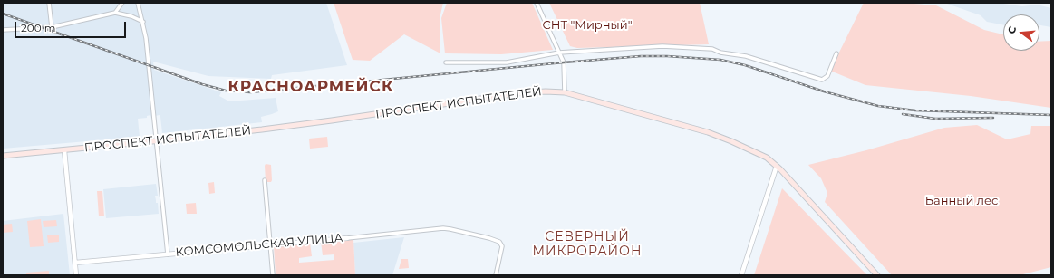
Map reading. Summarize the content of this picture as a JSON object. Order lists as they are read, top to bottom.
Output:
{
  "streets": {
    "main road": ["ПРОСПЕКТ ИСПЫТАТЕЛЕЙ"],
    "street": ["КОМСОМОЛЬСКАЯ УЛИЦА"]
  },
  "districts": ["КРАСНОАРМЕЙСК", "СЕВЕРНЫЙ МИКРОРАЙОН"],
  "parks": ["СНТ \"Мирный\"", "Банный лес"],
  "scale_bar": "200 m",
  "north": "left"
}
